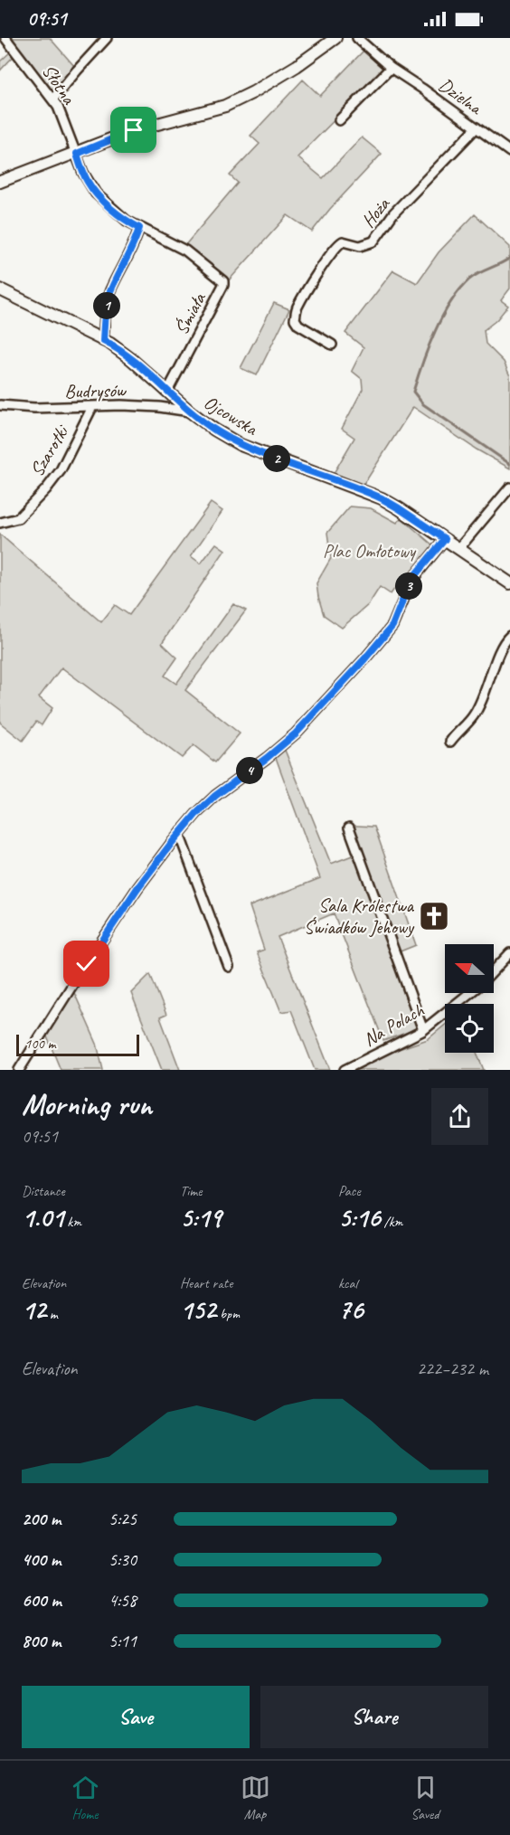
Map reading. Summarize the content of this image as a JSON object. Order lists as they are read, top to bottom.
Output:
{
  "streets": {
    "street": [
      "Słotna",
      "Dzielna",
      "Hoża",
      "Śmiała",
      "Budrysów",
      "Ojcowska",
      "Szarotki",
      "Na Polach"
    ]
  },
  "crossings": [
    ["Słotna", "Śmiała"],
    ["Dzielna", "Hoża"],
    ["Śmiała", "Ojcowska"],
    ["Budrysów", "Ojcowska"],
    ["Budrysów", "Szarotki"]
  ],
  "parks": ["Plac Omłotowy"],
  "places": {
    "church": ["Sala Królestwa Świadków Jehowy"]
  },
  "scale_bar": "100 m",
  "north": "left",
  "page": {
    "status": "09:51",
    "pins": [
      "1",
      "2",
      "3",
      "4"
    ],
    "scale": "100 m",
    "heading": ["Morning run", "09:51"],
    "stats": [
      ["Distance", "1.01 km"],
      ["Time", "5:19"],
      ["Pace", "5:16 /km"],
      ["Elevation", "12 m"],
      ["Heart rate", "152 bpm"],
      ["kcal", "76"]
    ],
    "chart": ["Elevation", "222–232 m"],
    "list": [
      {
        "name": "200 m",
        "note": "5:25"
      },
      {
        "name": "400 m",
        "note": "5:30"
      },
      {
        "name": "600 m",
        "note": "4:58"
      },
      {
        "name": "800 m",
        "note": "5:11"
      }
    ],
    "buttons": ["Save", "Share"],
    "tabs": ["Home", "Map", "Saved"]
  }
}
